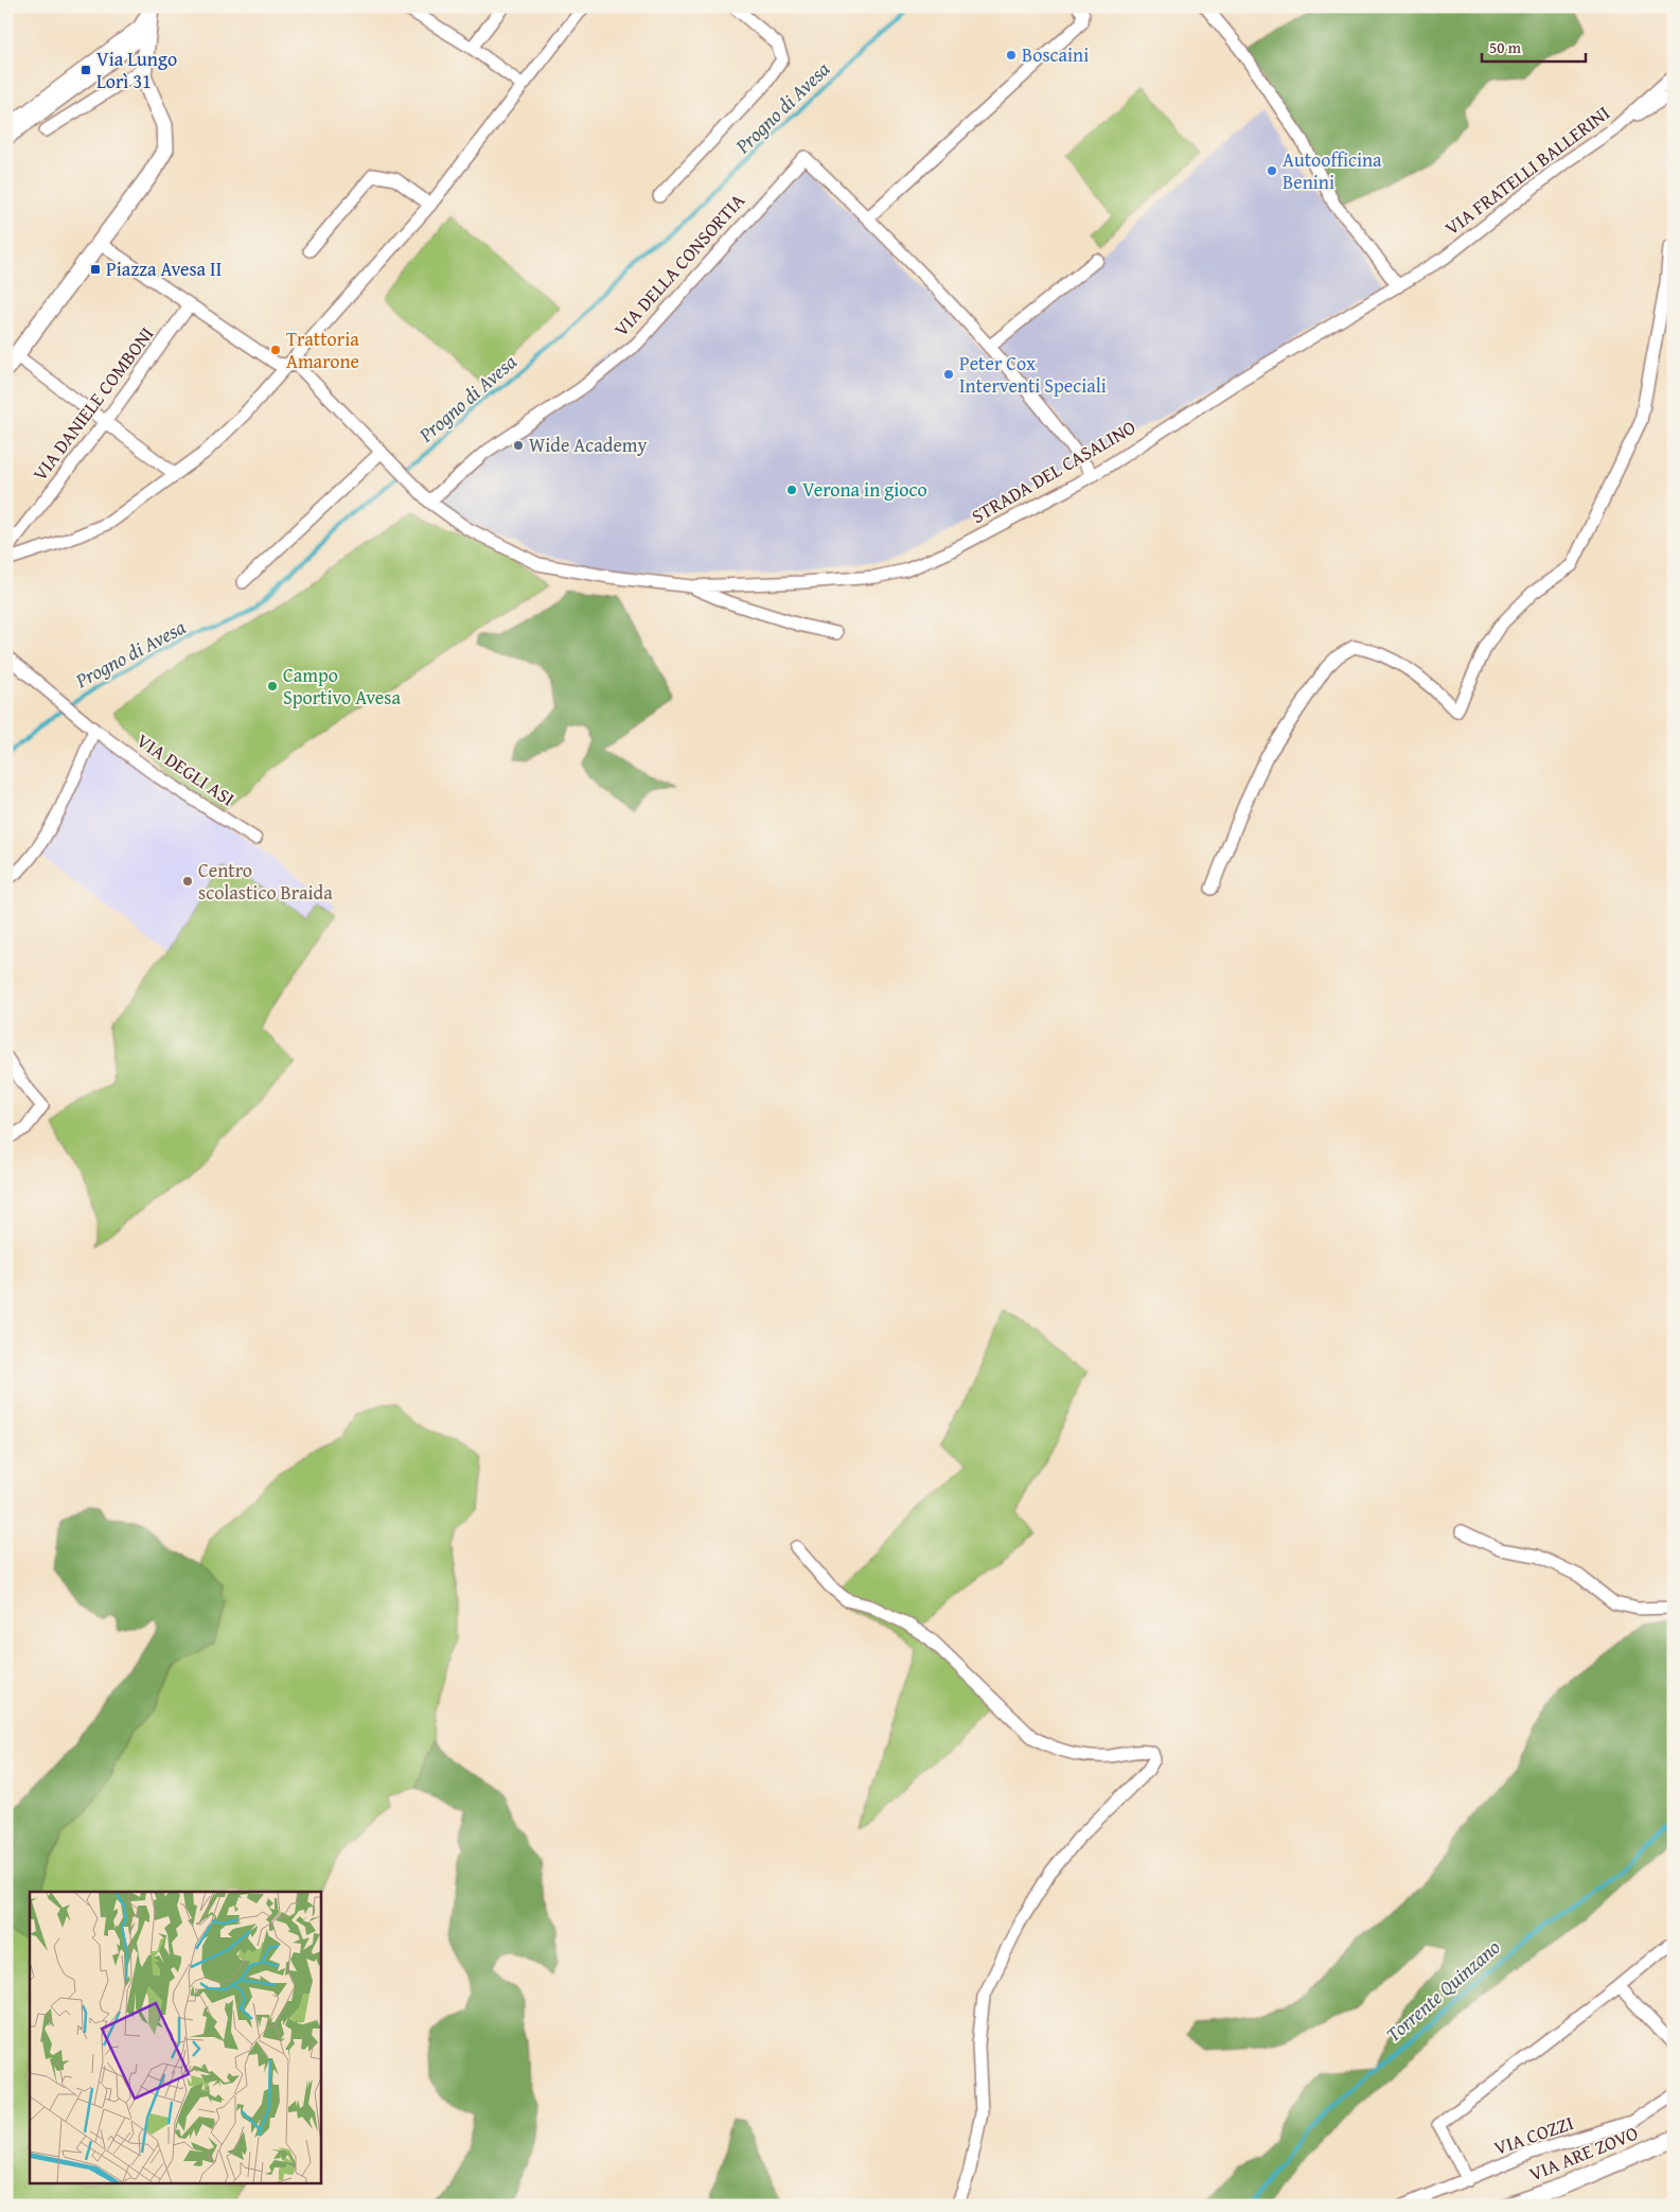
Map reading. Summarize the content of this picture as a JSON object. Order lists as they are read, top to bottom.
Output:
{
  "streets": {
    "street": [
      "VIA FRATELLI BALLERINI",
      "VIA DELLA CONSORTIA",
      "VIA DANIELE COMBONI",
      "STRADA DEL CASALINO",
      "VIA DEGLI ASI",
      "VIA COZZI",
      "VIA ARE ZOVO"
    ]
  },
  "crossings": [
    ["VIA FRATELLI BALLERINI", "STRADA DEL CASALINO"],
    ["VIA DELLA CONSORTIA", "STRADA DEL CASALINO"]
  ],
  "water": ["Progno di Avesa", "Torrente Quinzano"],
  "places": {
    "other": [
      "Boscaini",
      "Autoofficina Benini",
      "Trattoria Amarone",
      "Peter Cox Interventi Speciali",
      "Wide Academy",
      "Verona in gioco",
      "Campo Sportivo Avesa",
      "Centro scolastico Braida"
    ],
    "transit": ["Via Lungo Lorì 31", "Piazza Avesa II"]
  },
  "scale_bar": "50 m"
}
